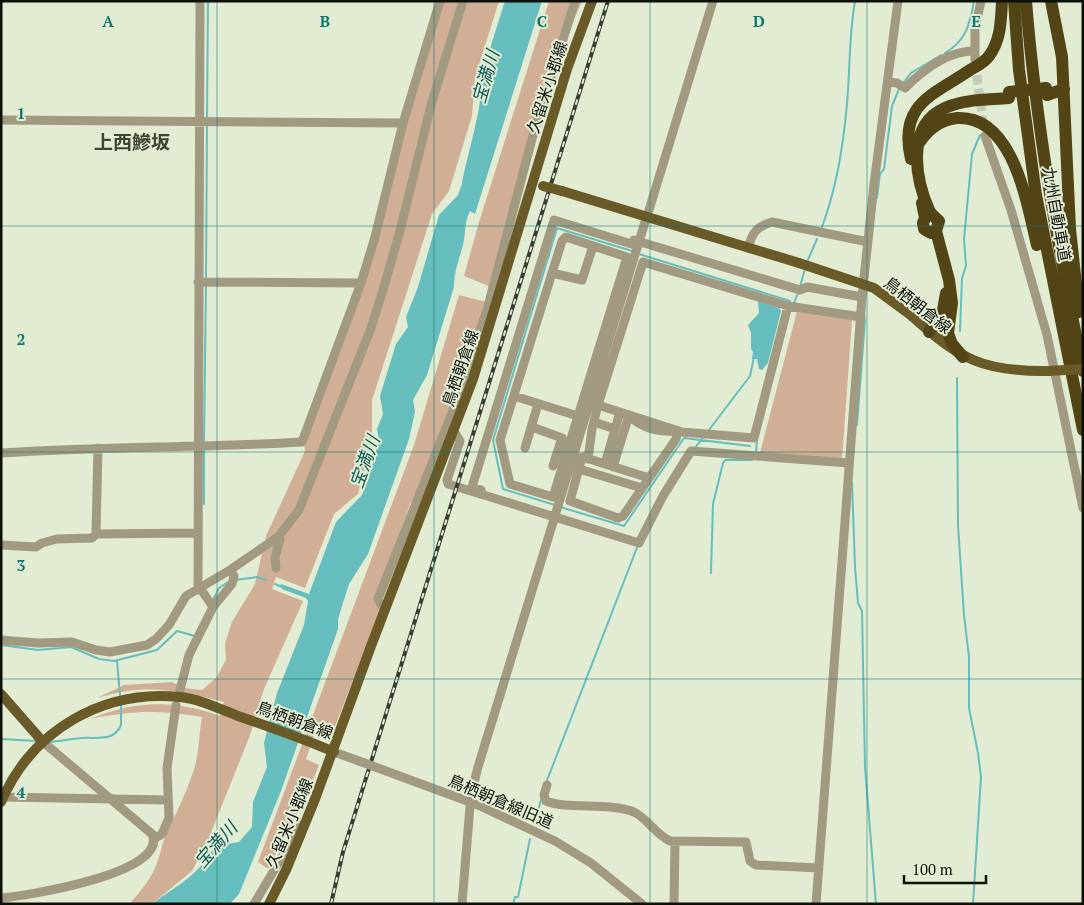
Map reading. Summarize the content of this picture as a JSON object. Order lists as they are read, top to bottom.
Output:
{
  "streets": {
    "highway": ["九州自動車道"],
    "main road": ["久留米小郡線", "鳥栖朝倉線"],
    "street": ["鳥栖朝倉線旧道"]
  },
  "crossings": [
    ["久留米小郡線", "鳥栖朝倉線"],
    ["久留米小郡線", "鳥栖朝倉線旧道"],
    ["九州自動車道", "鳥栖朝倉線"],
    ["鳥栖朝倉線", "鳥栖朝倉線旧道"]
  ],
  "districts": ["上西鰺坂"],
  "water": ["宝満川"],
  "scale_bar": "100 m",
  "grid": {
    "columns": [
      "A",
      "B",
      "C",
      "D",
      "E"
    ],
    "rows": [
      "1",
      "2",
      "3",
      "4"
    ]
  }
}
